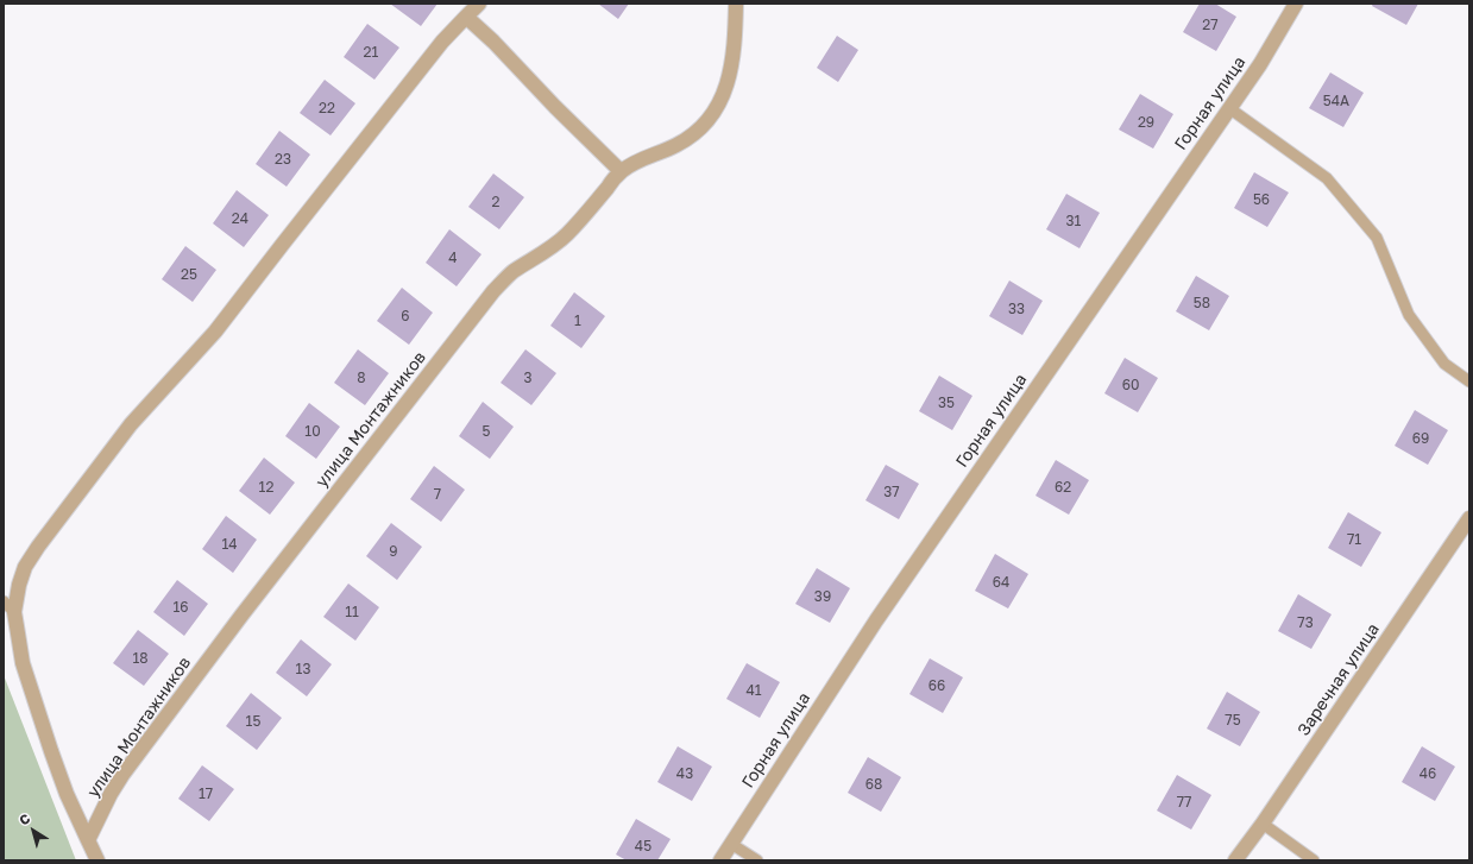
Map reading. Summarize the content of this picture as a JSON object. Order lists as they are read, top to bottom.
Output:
{
  "streets": {
    "street": ["Горная улица", "улица Монтажников", "Заречная улица"]
  },
  "house_numbers": [
    "27",
    "21",
    "54А",
    "22",
    "29",
    "23",
    "56",
    "2",
    "24",
    "31",
    "4",
    "25",
    "58",
    "33",
    "6",
    "1",
    "8",
    "3",
    "60",
    "35",
    "10",
    "5",
    "69",
    "12",
    "62",
    "37",
    "7",
    "71",
    "14",
    "9",
    "64",
    "39",
    "16",
    "11",
    "73",
    "18",
    "13",
    "66",
    "41",
    "75",
    "15",
    "43",
    "46",
    "68",
    "17",
    "77",
    "45"
  ],
  "north": "top left"
}
